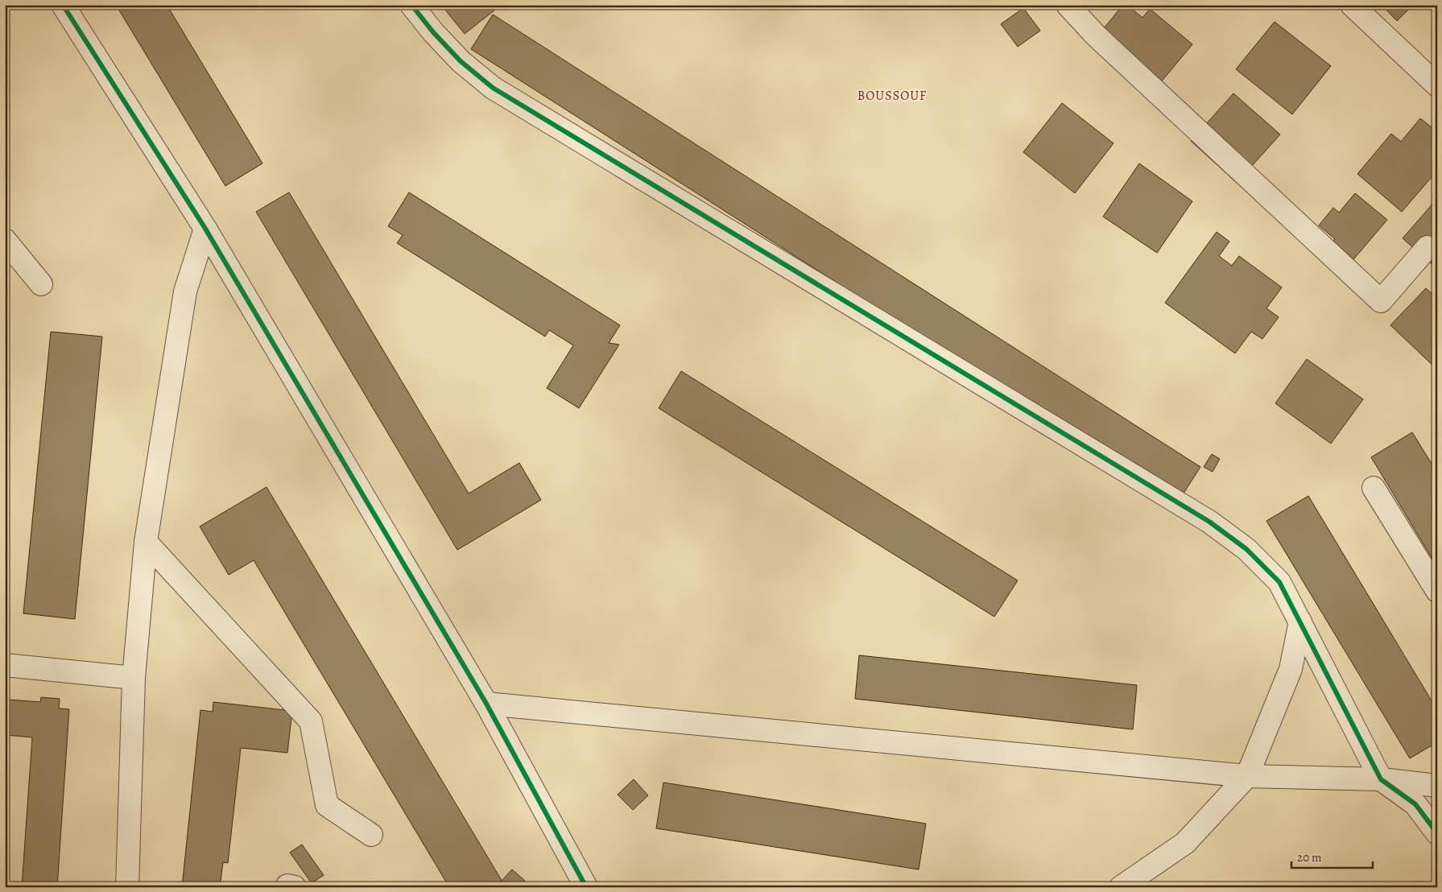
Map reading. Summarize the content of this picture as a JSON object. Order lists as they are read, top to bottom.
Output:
{
  "districts": ["BOUSSOUF"],
  "scale_bar": "20 m"
}
